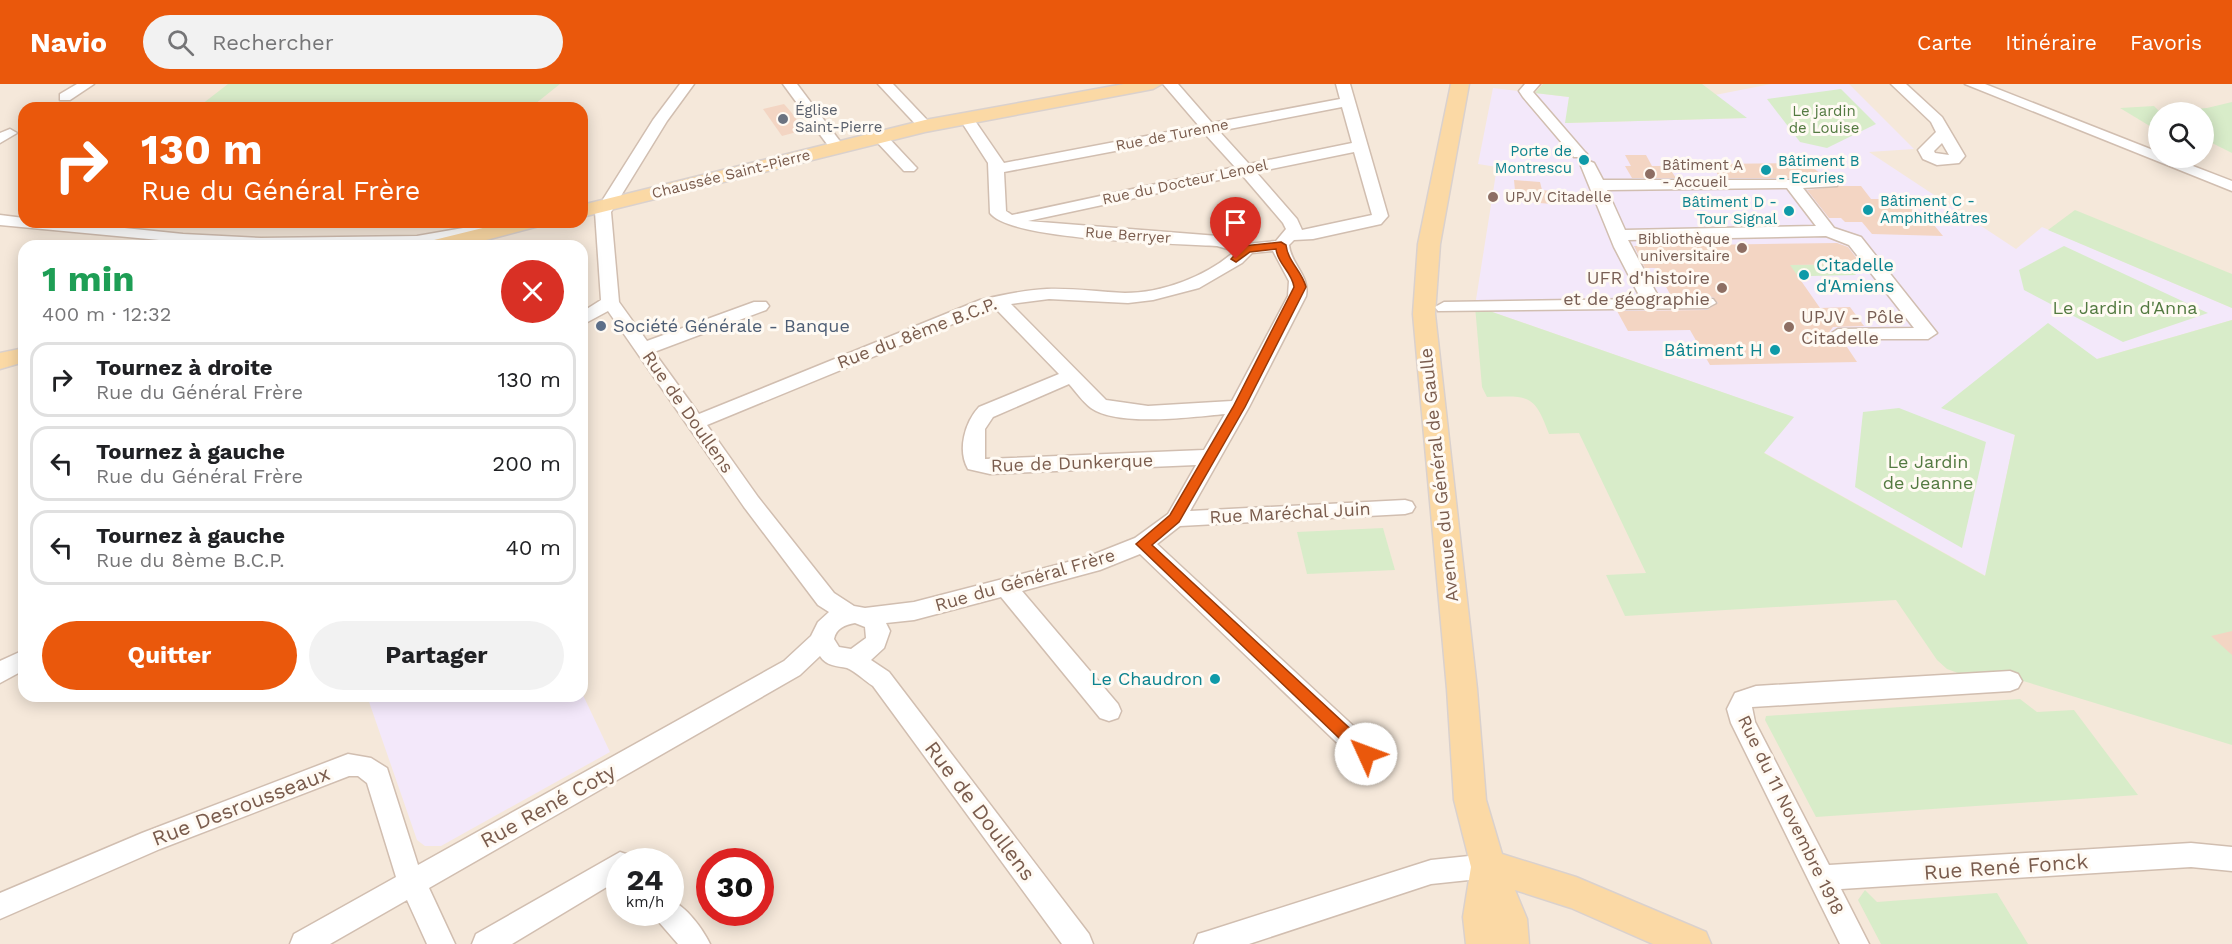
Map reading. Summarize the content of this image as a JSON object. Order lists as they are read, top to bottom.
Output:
{
  "streets": {
    "main road": ["Chaussée Saint-Pierre", "Avenue du Général de Gaulle"],
    "street": [
      "Rue de Turenne",
      "Rue du Docteur Lenoel",
      "Rue Berryer",
      "Rue du 8ème B.C.P.",
      "Rue de Doullens",
      "Rue de Dunkerque",
      "Rue Maréchal Juin",
      "Rue du Général Frère",
      "Rue Desrousseaux",
      "Rue René Coty",
      "Rue du 11 Novembre 1918",
      "Rue René Fonck"
    ]
  },
  "crossings": [
    ["Rue du Docteur Lenoel", "Rue Berryer"],
    ["Rue Berryer", "Rue du 8ème B.C.P."],
    ["Rue du 8ème B.C.P.", "Rue de Doullens"],
    ["Rue de Doullens", "Rue du Général Frère"],
    ["Rue de Doullens", "Rue René Coty"],
    ["Rue de Dunkerque", "Rue du Général Frère"],
    ["Rue Maréchal Juin", "Rue du Général Frère"],
    ["Rue du Général Frère", "Rue René Coty"],
    ["Rue Desrousseaux", "Rue René Coty"],
    ["Rue du 11 Novembre 1918", "Rue René Fonck"]
  ],
  "parks": ["Le jardin de Louise", "Le Jardin d'Anna", "Le Jardin de Jeanne"],
  "places": [
    "Église Saint-Pierre",
    "Porte de Montrescu",
    "Bâtiment B - Ecuries",
    "Bâtiment A - Accueil",
    "UPJV Citadelle",
    "Bâtiment C - Amphithéâtres",
    "Bâtiment D - Tour Signal",
    "Bibliothèque universitaire",
    "Citadelle d'Amiens",
    "UFR d'histoire et de géographie",
    "Société Générale - Banque",
    "UPJV - Pôle Citadelle",
    "Bâtiment H",
    "Le Chaudron"
  ],
  "page": {
    "header": "Navio",
    "search": "Rechercher",
    "nav": ["Carte", "Itinéraire", "Favoris"],
    "turn": ["130 m", "Rue du Général Frère"],
    "heading": ["1 min", "400 m · 12:32"],
    "list": [
      {
        "name": "Tournez à droite",
        "note": "Rue du Général Frère",
        "value": "130 m"
      },
      {
        "name": "Tournez à gauche",
        "note": "Rue du Général Frère",
        "value": "200 m"
      },
      {
        "name": "Tournez à gauche",
        "note": "Rue du 8ème B.C.P.",
        "value": "40 m"
      }
    ],
    "buttons": ["Quitter", "Partager"],
    "speed": "24 km/h",
    "limit": "30"
  }
}
